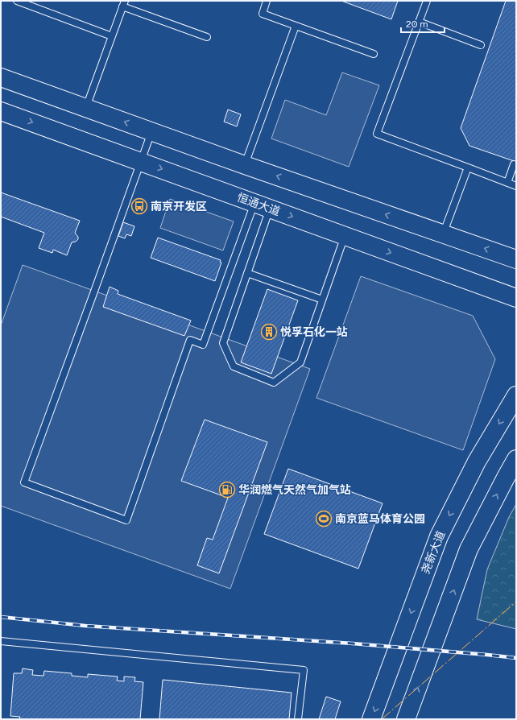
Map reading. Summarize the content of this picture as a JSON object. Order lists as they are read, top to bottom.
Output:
{
  "streets": {
    "main road": ["恒通大道", "尧新大道"]
  },
  "places": {
    "bus stop": ["南京开发区"],
    "building": ["悦孚石化一站"],
    "fuel station": ["华润燃气天然气加气站"],
    "sports": ["南京蓝马体育公园"]
  },
  "scale_bar": "20 m"
}
